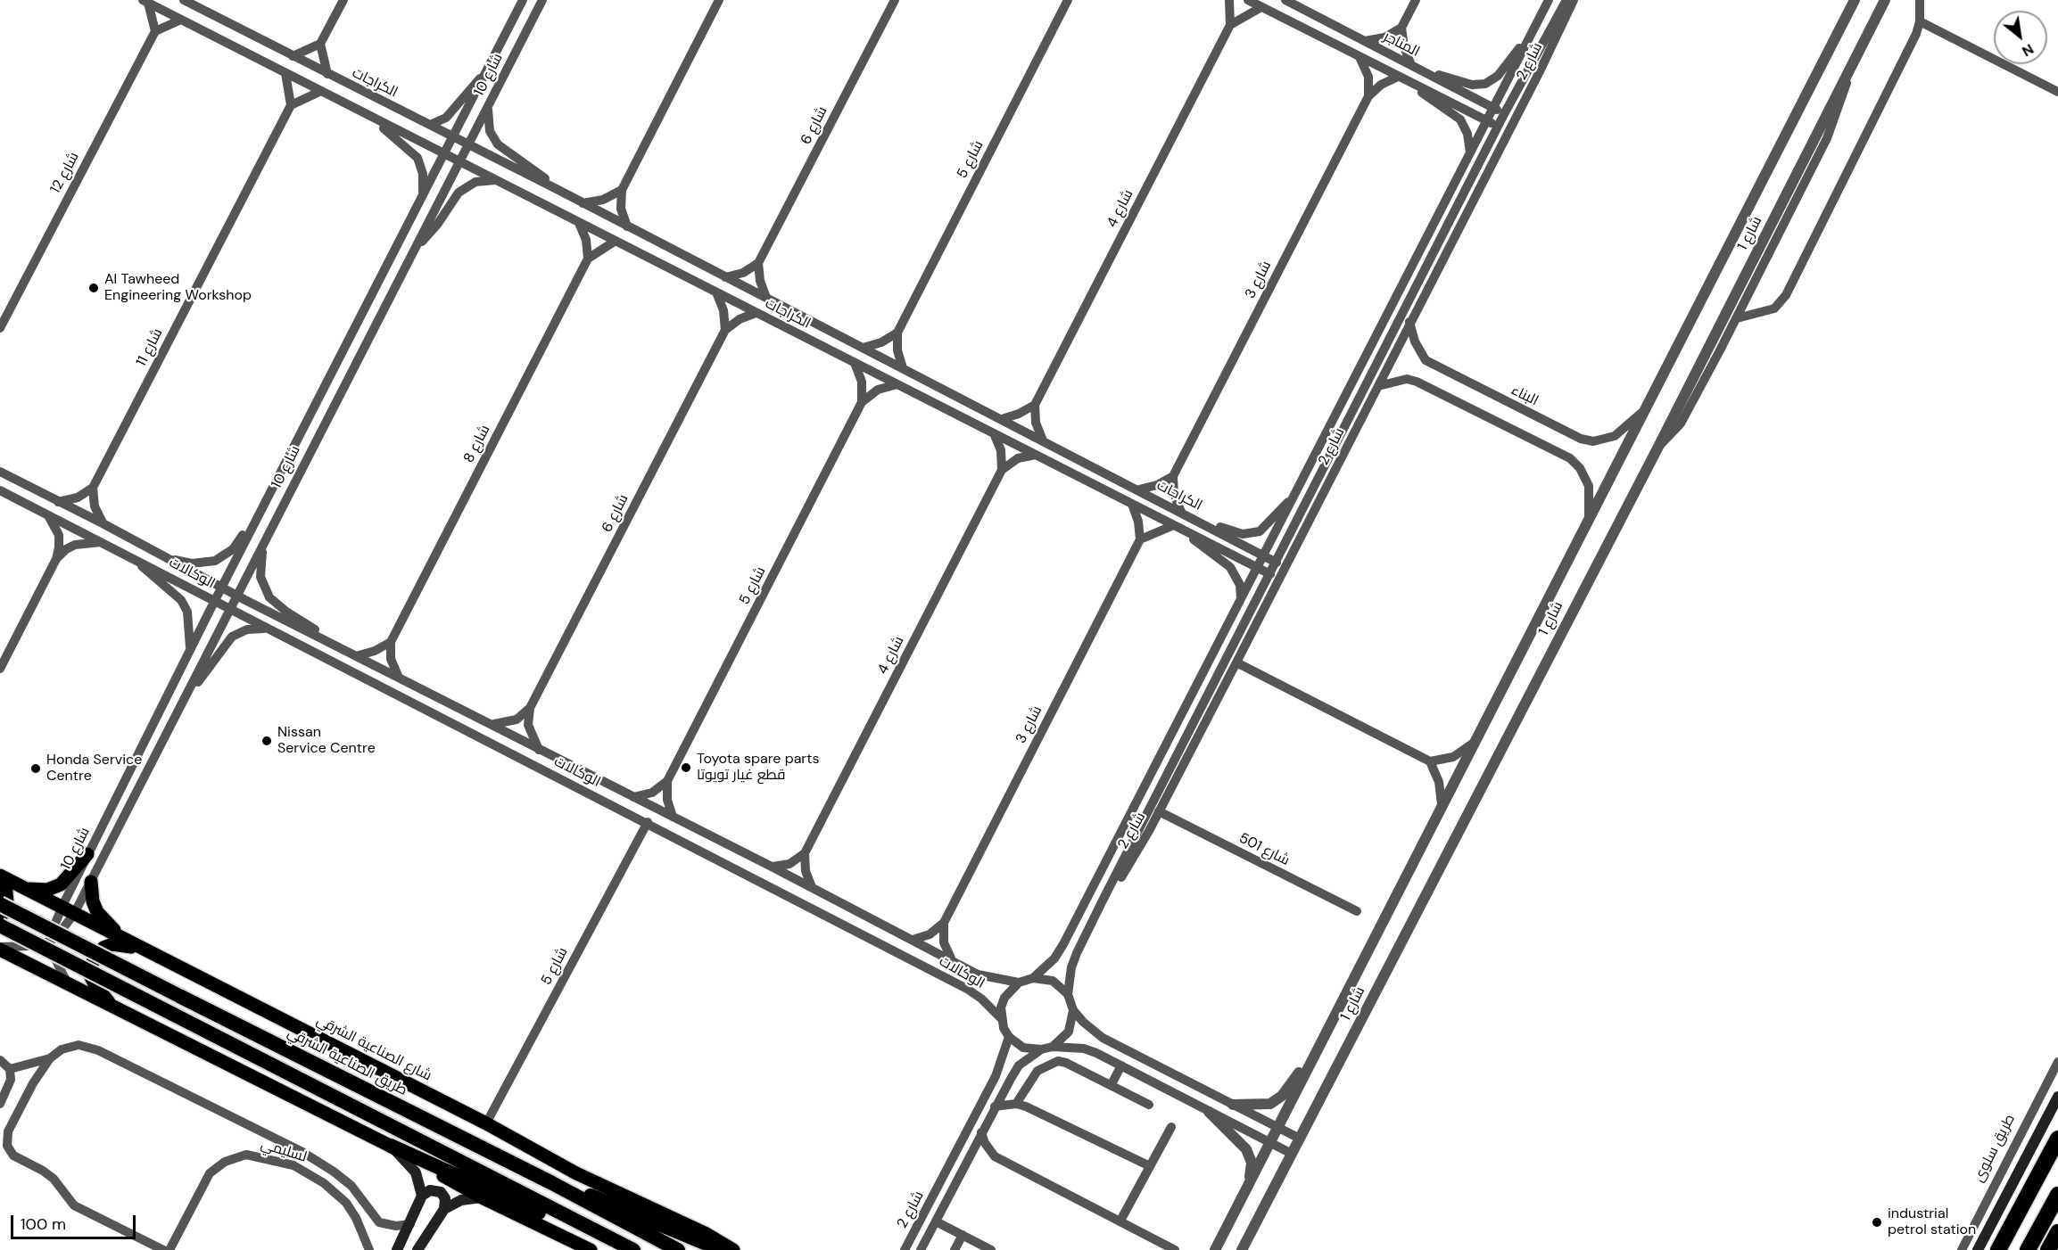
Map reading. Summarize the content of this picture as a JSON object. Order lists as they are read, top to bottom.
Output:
{
  "streets": {
    "highway": ["طريق الصناعية الشرقي"],
    "main road": ["شارع الصناعية الشرقي"],
    "street": [
      "المناجر",
      "شارع 2",
      "شارع 10",
      "الكراجات",
      "شارع 6",
      "شارع 5",
      "شارع 12",
      "شارع 4",
      "شارع 1",
      "شارع 3",
      "شارع 11",
      "البناء",
      "شارع 8",
      "الوكالات",
      "شارع 501",
      "طريق سلوى",
      "لسليمي"
    ]
  },
  "crossings": [
    ["المناجر", "شارع 2"],
    ["المناجر", "شارع 3"],
    ["شارع 2", "الكراجات"],
    ["شارع 2", "البناء"],
    ["شارع 2", "الوكالات"],
    ["شارع 2", "شارع 501"],
    ["شارع 10", "الكراجات"],
    ["شارع 10", "الوكالات"],
    ["شارع 10", "شارع الصناعية الشرقي"],
    ["الكراجات", "شارع 8"],
    ["شارع 6", "الوكالات"],
    ["شارع 5", "الوكالات"],
    ["شارع 5", "شارع الصناعية الشرقي"],
    ["شارع 1", "البناء"]
  ],
  "places": [
    "Al Tawheed Engineering Workshop",
    "Nissan Service Centre",
    "Toyota spare parts قطع غيار تويوتا",
    "Honda Service Centre",
    "industrial petrol station"
  ],
  "scale_bar": "100 m",
  "north": "bottom right"
}
